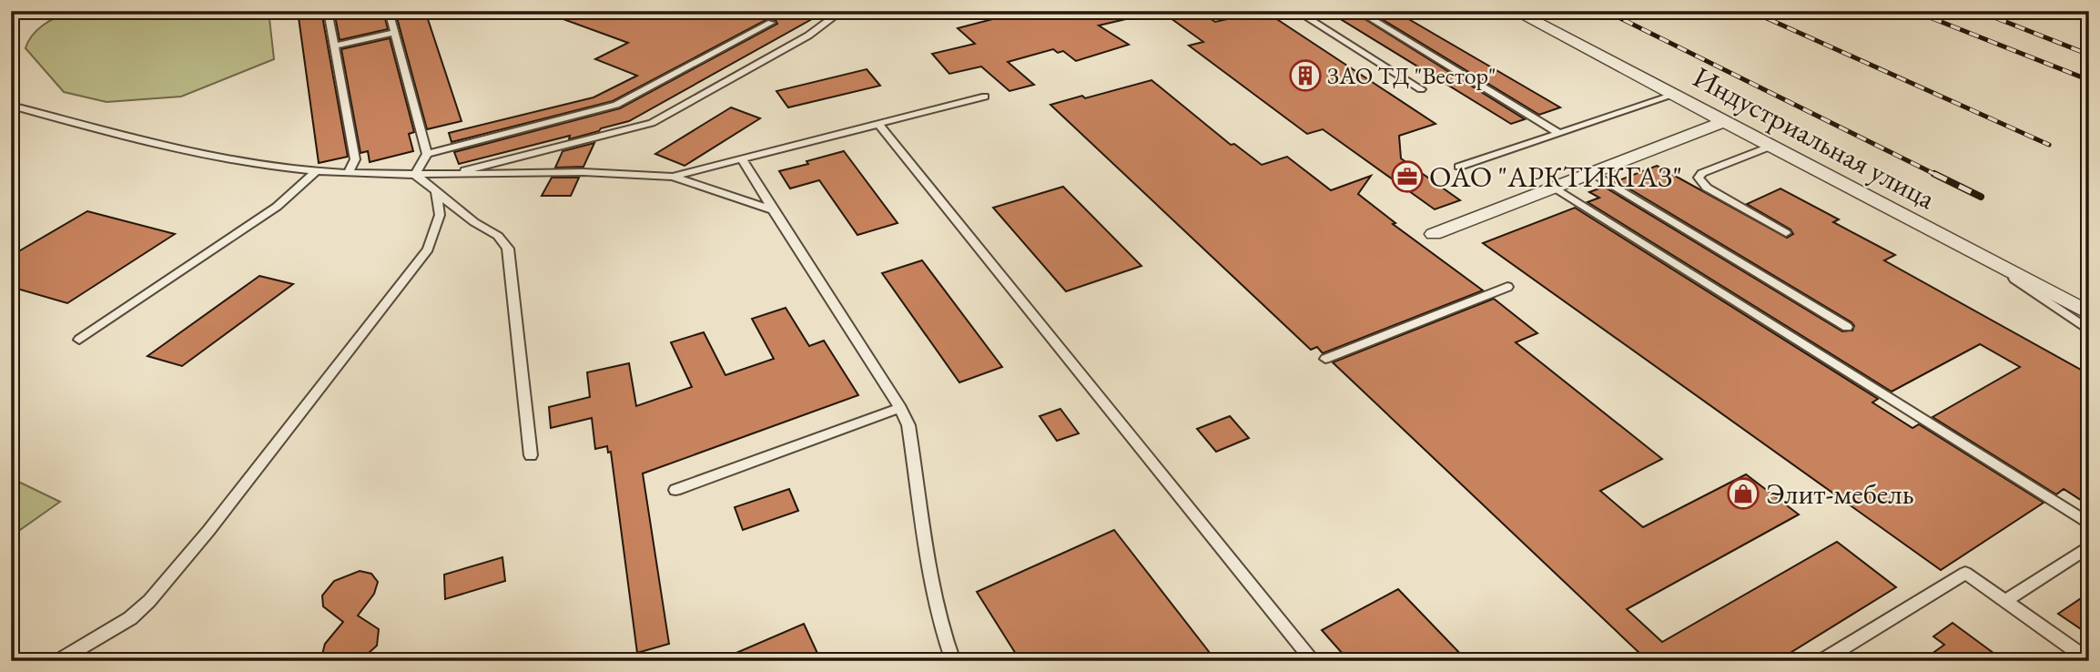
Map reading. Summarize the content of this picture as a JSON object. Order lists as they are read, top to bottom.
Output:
{
  "streets": {
    "street": ["Индустриальная улица"]
  },
  "places": {
    "building": ["ЗАО ТД \"Вестор\""],
    "office": ["ОАО \"АРКТИКГАЗ\""],
    "shop": ["Элит-мебель"]
  }
}
